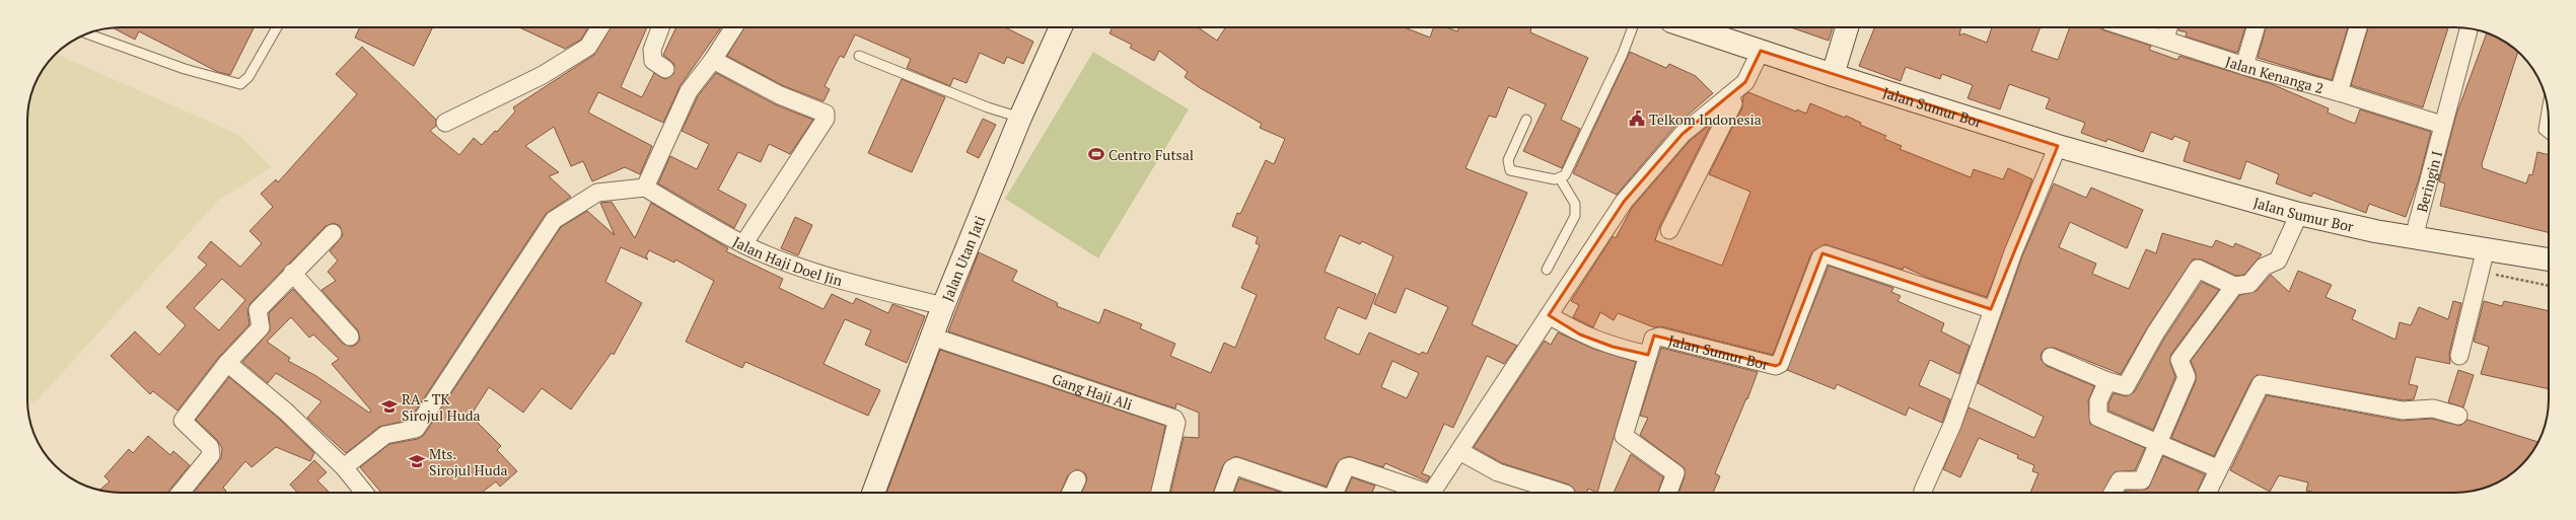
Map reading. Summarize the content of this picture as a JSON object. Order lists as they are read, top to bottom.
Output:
{
  "streets": {
    "main road": ["Jalan Sumur Bor", "Jalan Utan Jati"],
    "street": [
      "Jalan Kenanga 2",
      "Beringin I",
      "Jalan Haji Doel Jin",
      "Gang Haji Ali"
    ]
  },
  "crossings": [
    ["Jalan Kenanga 2", "Beringin I"],
    ["Jalan Sumur Bor", "Beringin I"],
    ["Jalan Haji Doel Jin", "Jalan Utan Jati"],
    ["Jalan Utan Jati", "Gang Haji Ali"]
  ],
  "places": {
    "public building": ["Telkom Indonesia"],
    "sports": ["Centro Futsal"],
    "school or university": ["RA - TK Sirojul Huda", "Mts. Sirojul Huda"]
  }
}
